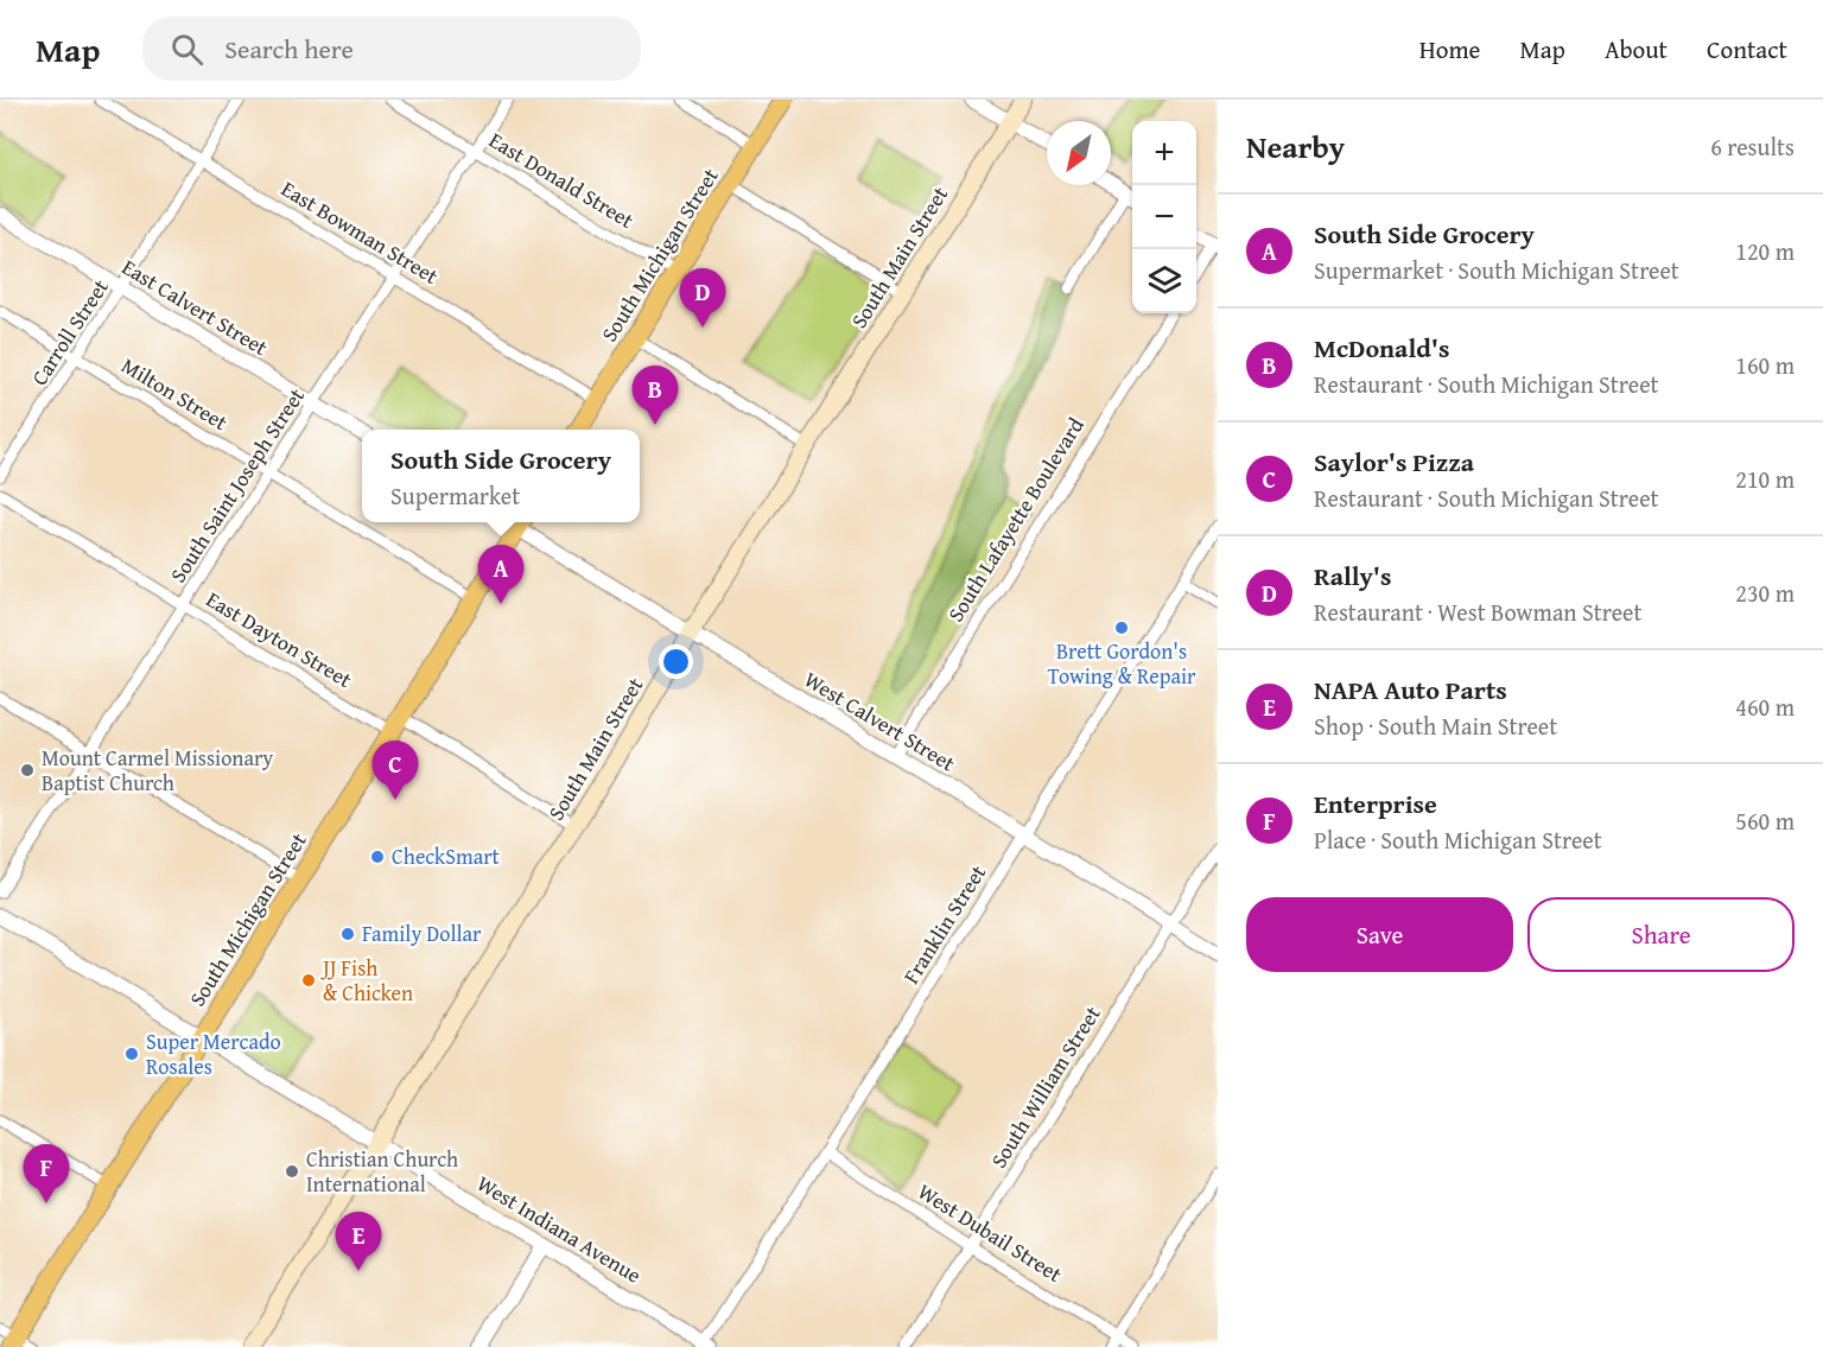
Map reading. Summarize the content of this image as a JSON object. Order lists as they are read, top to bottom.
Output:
{
  "streets": {
    "main road": ["South Michigan Street", "South Main Street"],
    "street": [
      "East Donald Street",
      "East Bowman Street",
      "East Calvert Street",
      "Carroll Street",
      "Milton Street",
      "South Saint Joseph Street",
      "South Lafayette Boulevard",
      "East Dayton Street",
      "West Calvert Street",
      "Franklin Street",
      "South William Street",
      "West Indiana Avenue",
      "West Dubail Street"
    ]
  },
  "crossings": [
    ["East Donald Street", "South Michigan Street"],
    ["East Donald Street", "South Saint Joseph Street"],
    ["East Bowman Street", "South Michigan Street"],
    ["East Bowman Street", "Carroll Street"],
    ["East Bowman Street", "South Saint Joseph Street"],
    ["South Michigan Street", "Milton Street"],
    ["South Michigan Street", "East Dayton Street"],
    ["South Michigan Street", "West Calvert Street"],
    ["South Michigan Street", "West Indiana Avenue"],
    ["South Main Street", "East Dayton Street"],
    ["South Main Street", "West Calvert Street"],
    ["South Main Street", "West Indiana Avenue"],
    ["East Calvert Street", "Carroll Street"],
    ["East Calvert Street", "South Saint Joseph Street"],
    ["Carroll Street", "Milton Street"],
    ["Milton Street", "South Saint Joseph Street"],
    ["South Saint Joseph Street", "East Dayton Street"],
    ["South Lafayette Boulevard", "West Calvert Street"],
    ["West Calvert Street", "Franklin Street"],
    ["West Calvert Street", "South William Street"],
    ["Franklin Street", "West Indiana Avenue"],
    ["Franklin Street", "West Dubail Street"],
    ["South William Street", "West Dubail Street"]
  ],
  "places": [
    "Brett Gordon's Towing & Repair",
    "Mount Carmel Missionary Baptist Church",
    "CheckSmart",
    "Family Dollar",
    "JJ Fish & Chicken",
    "Super Mercado Rosales",
    "Christian Church International"
  ],
  "north": "bottom left",
  "page": {
    "header": "Map",
    "search": "Search here",
    "nav": [
      "Home",
      "Map",
      "About",
      "Contact"
    ],
    "heading": ["Nearby", "6 results"],
    "map_buttons": ["+", "−"],
    "list": [
      {
        "mark": "A",
        "name": "South Side Grocery",
        "note": "Supermarket · South Michigan Street",
        "value": "120 m"
      },
      {
        "mark": "B",
        "name": "McDonald's",
        "note": "Restaurant · South Michigan Street",
        "value": "160 m"
      },
      {
        "mark": "C",
        "name": "Saylor's Pizza",
        "note": "Restaurant · South Michigan Street",
        "value": "210 m"
      },
      {
        "mark": "D",
        "name": "Rally's",
        "note": "Restaurant · West Bowman Street",
        "value": "230 m"
      },
      {
        "mark": "E",
        "name": "NAPA Auto Parts",
        "note": "Shop · South Main Street",
        "value": "460 m"
      },
      {
        "mark": "F",
        "name": "Enterprise",
        "note": "Place · South Michigan Street",
        "value": "560 m"
      }
    ],
    "pins": [
      "D",
      "B",
      "A",
      "C",
      "F",
      "E"
    ],
    "popup": ["South Side Grocery", "Supermarket"],
    "buttons": ["Save", "Share"]
  }
}
